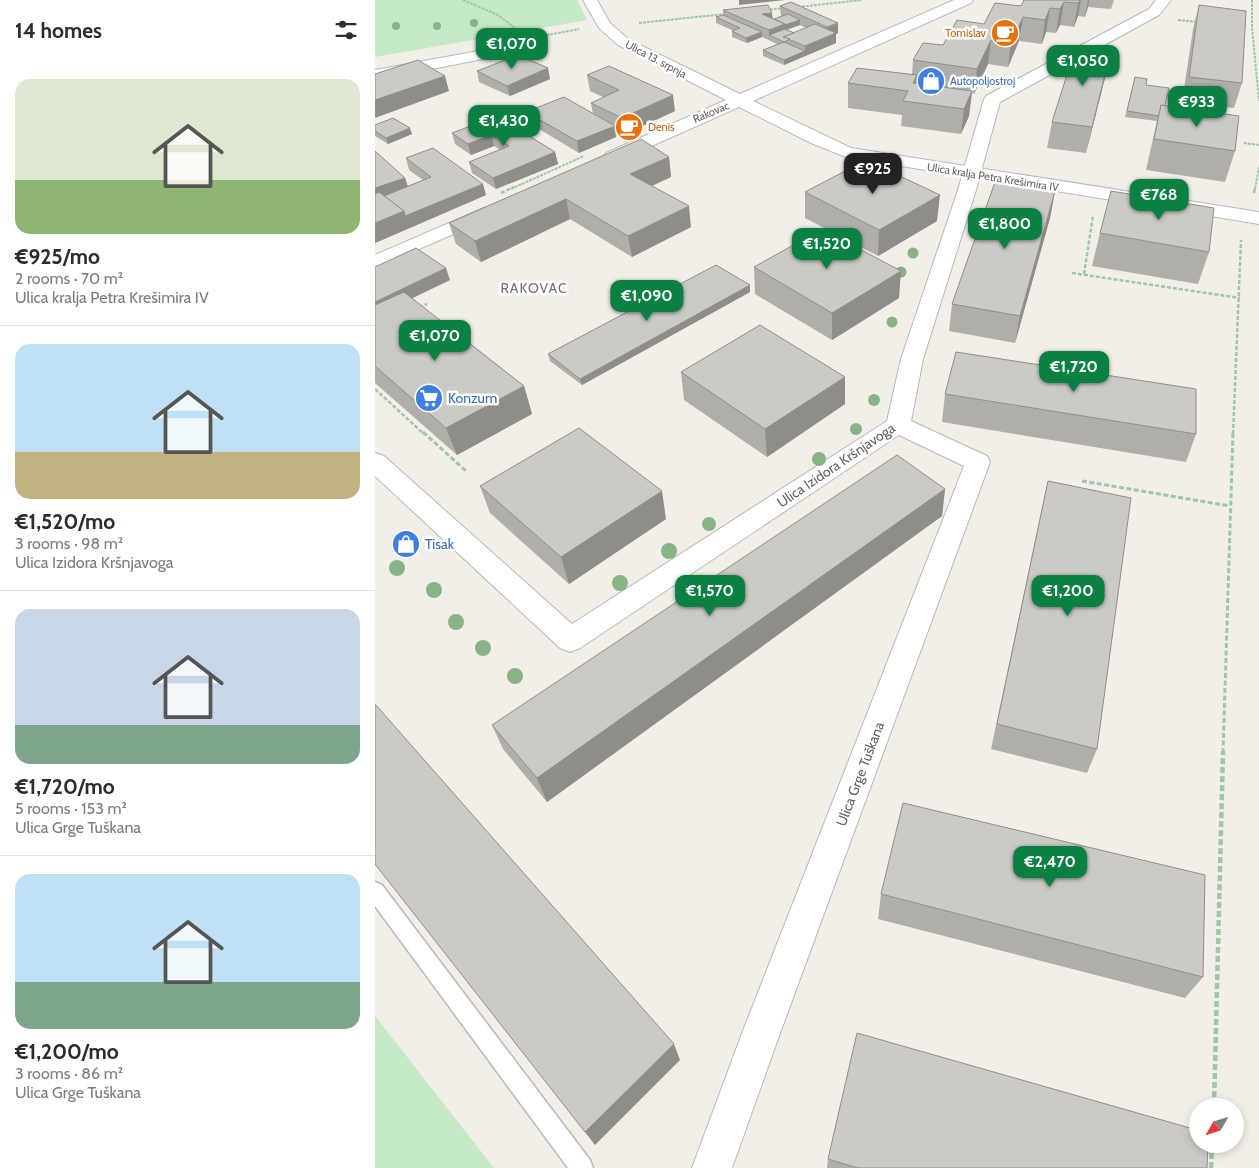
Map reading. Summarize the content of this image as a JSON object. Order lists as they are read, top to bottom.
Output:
{
  "streets": {
    "street": [
      "Ulica 13. srpnja",
      "Rakovac",
      "Ulica kralja Petra Krešimira IV",
      "Ulica Izidora Kršnjavoga",
      "Ulica Grge Tuškana"
    ]
  },
  "crossings": [
    ["Ulica 13. srpnja", "Rakovac"],
    ["Ulica 13. srpnja", "Ulica kralja Petra Krešimira IV"],
    ["Rakovac", "Ulica kralja Petra Krešimira IV"],
    ["Ulica kralja Petra Krešimira IV", "Ulica Izidora Kršnjavoga"],
    ["Ulica Izidora Kršnjavoga", "Ulica Grge Tuškana"]
  ],
  "districts": ["RAKOVAC"],
  "places": {
    "cafe": ["Tomislav", "Denis"],
    "shop": ["Autopoljostroj", "Tisak"],
    "supermarket": ["Konzum"]
  },
  "north": "bottom left",
  "page": {
    "heading": "14 homes",
    "price": [
      "€1,070",
      "€1,050",
      "€933",
      "€1,430",
      "€925",
      "€768",
      "€1,800",
      "€1,520",
      "€1,090",
      "€1,070",
      "€1,720",
      "€1,570",
      "€1,200",
      "€2,470"
    ],
    "list": [
      {
        "name": "€925/mo",
        "note": "2 rooms · 70 m² · Ulica kralja Petra Krešimira IV"
      },
      {
        "name": "€1,520/mo",
        "note": "3 rooms · 98 m² · Ulica Izidora Kršnjavoga"
      },
      {
        "name": "€1,720/mo",
        "note": "5 rooms · 153 m² · Ulica Grge Tuškana"
      },
      {
        "name": "€1,200/mo",
        "note": "3 rooms · 86 m² · Ulica Grge Tuškana"
      }
    ]
  }
}
